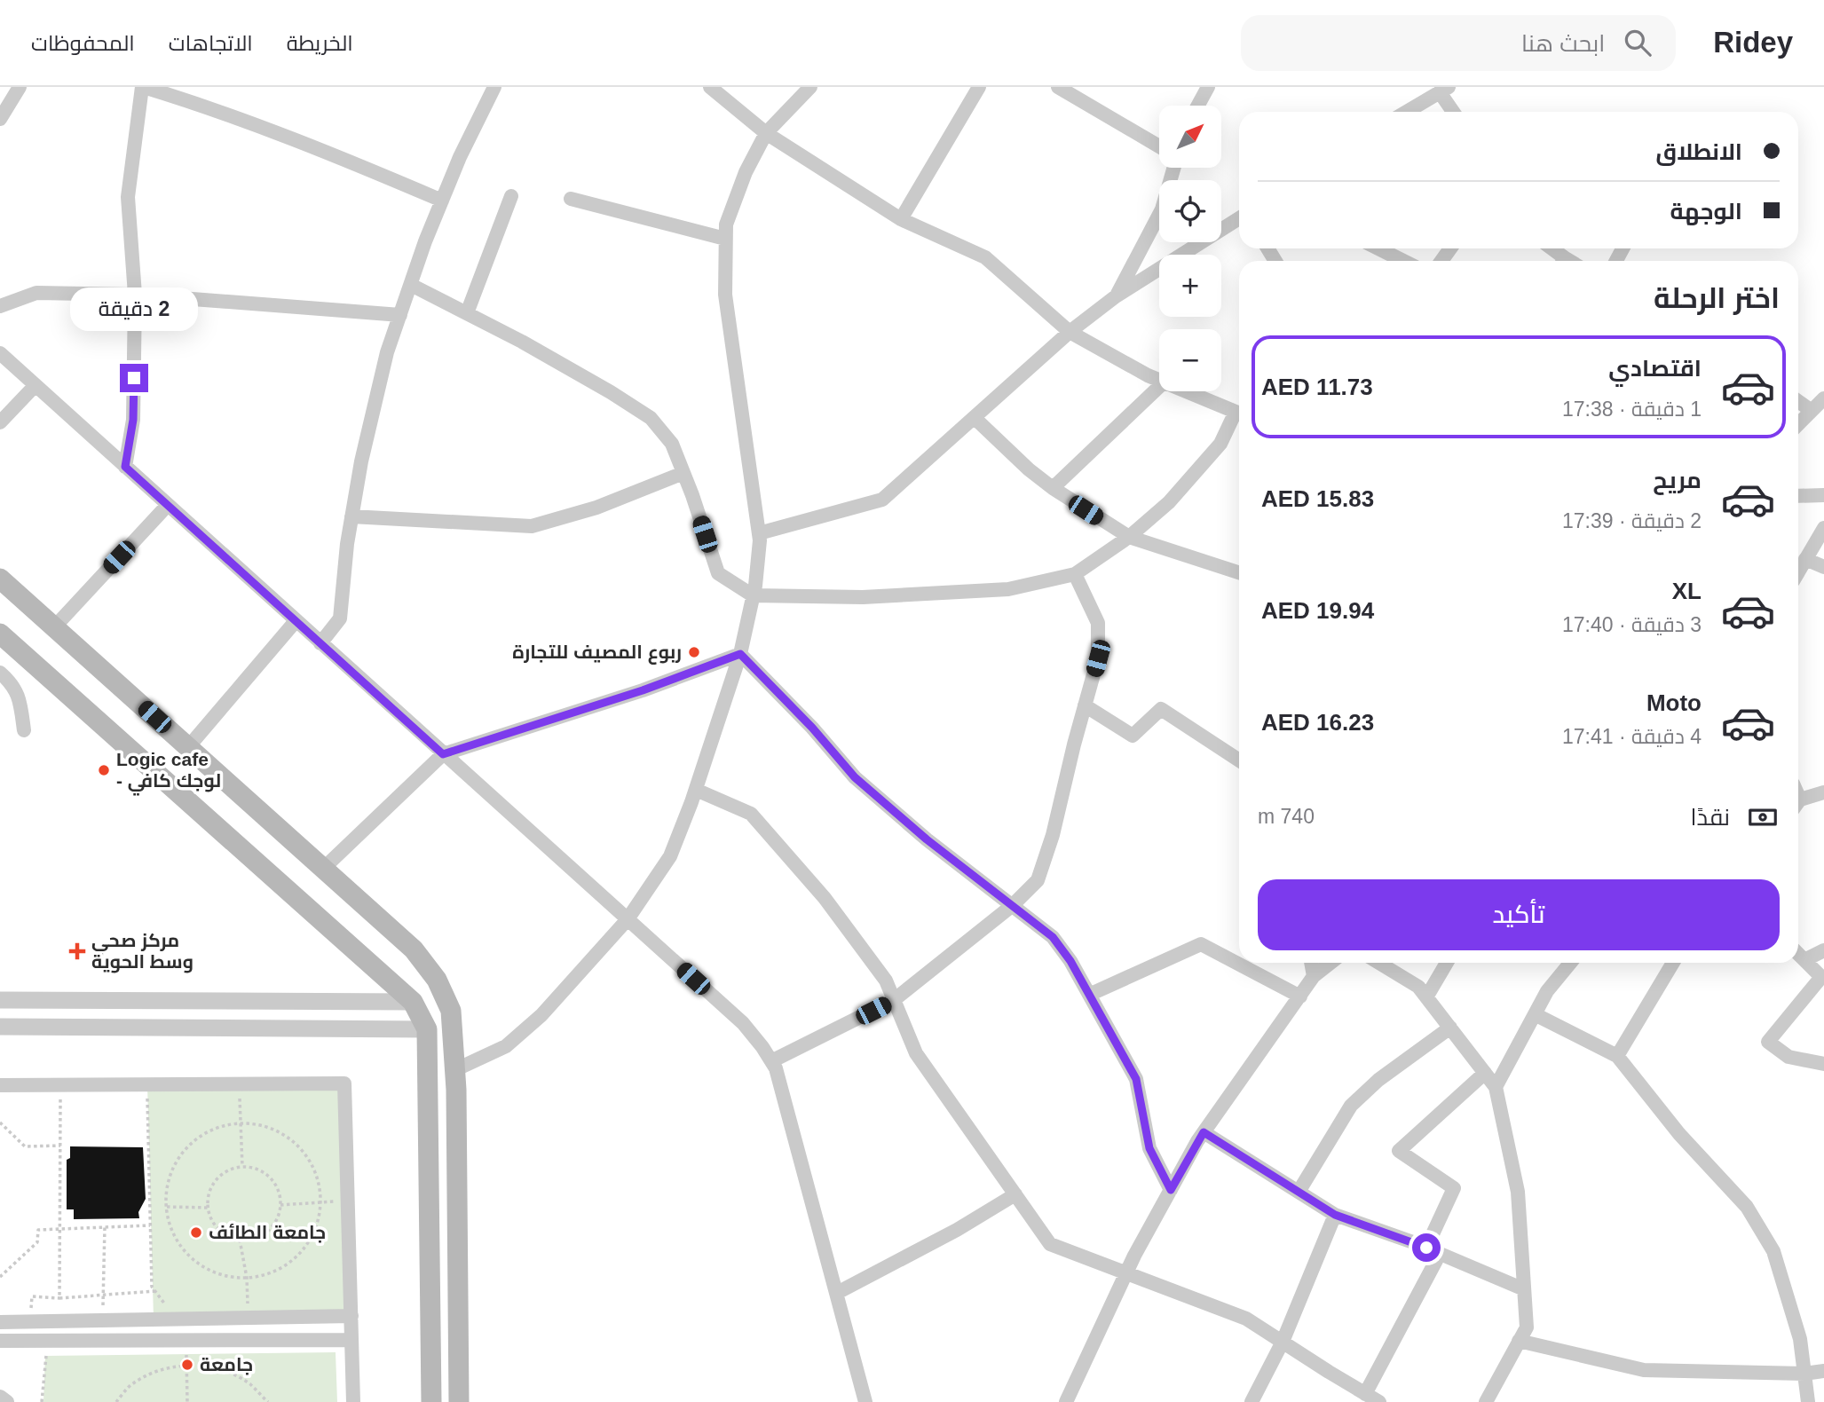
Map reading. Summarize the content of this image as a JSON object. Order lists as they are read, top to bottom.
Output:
{
  "places": {
    "other": [
      "ربوع المصيف للتجارة",
      "Logic cafe - لوجك كافي",
      "جامعة الطائف",
      "جامعة"
    ],
    "health": ["مركز صحي وسط الحوية"]
  },
  "north": "top right",
  "page": {
    "header": "Ridey",
    "search": "ابحث هنا",
    "nav": ["الخريطة", "الاتجاهات", "المحفوظات"],
    "map_buttons": ["+", "−"],
    "banner": ["الانطلاق", "الوجهة"],
    "heading": "اختر الرحلة",
    "bubble": "2 دقيقة",
    "list": [
      {
        "name": "اقتصادي",
        "note": "1 دقيقة · 17:38",
        "value": "AED 11.73"
      },
      {
        "name": "مريح",
        "note": "2 دقيقة · 17:39",
        "value": "AED 15.83"
      },
      {
        "name": "XL",
        "note": "3 دقيقة · 17:40",
        "value": "AED 19.94"
      },
      {
        "name": "Moto",
        "note": "4 دقيقة · 17:41",
        "value": "AED 16.23"
      }
    ],
    "pay": ["نقدًا", "740 m"],
    "buttons": "تأكيد"
  }
}
